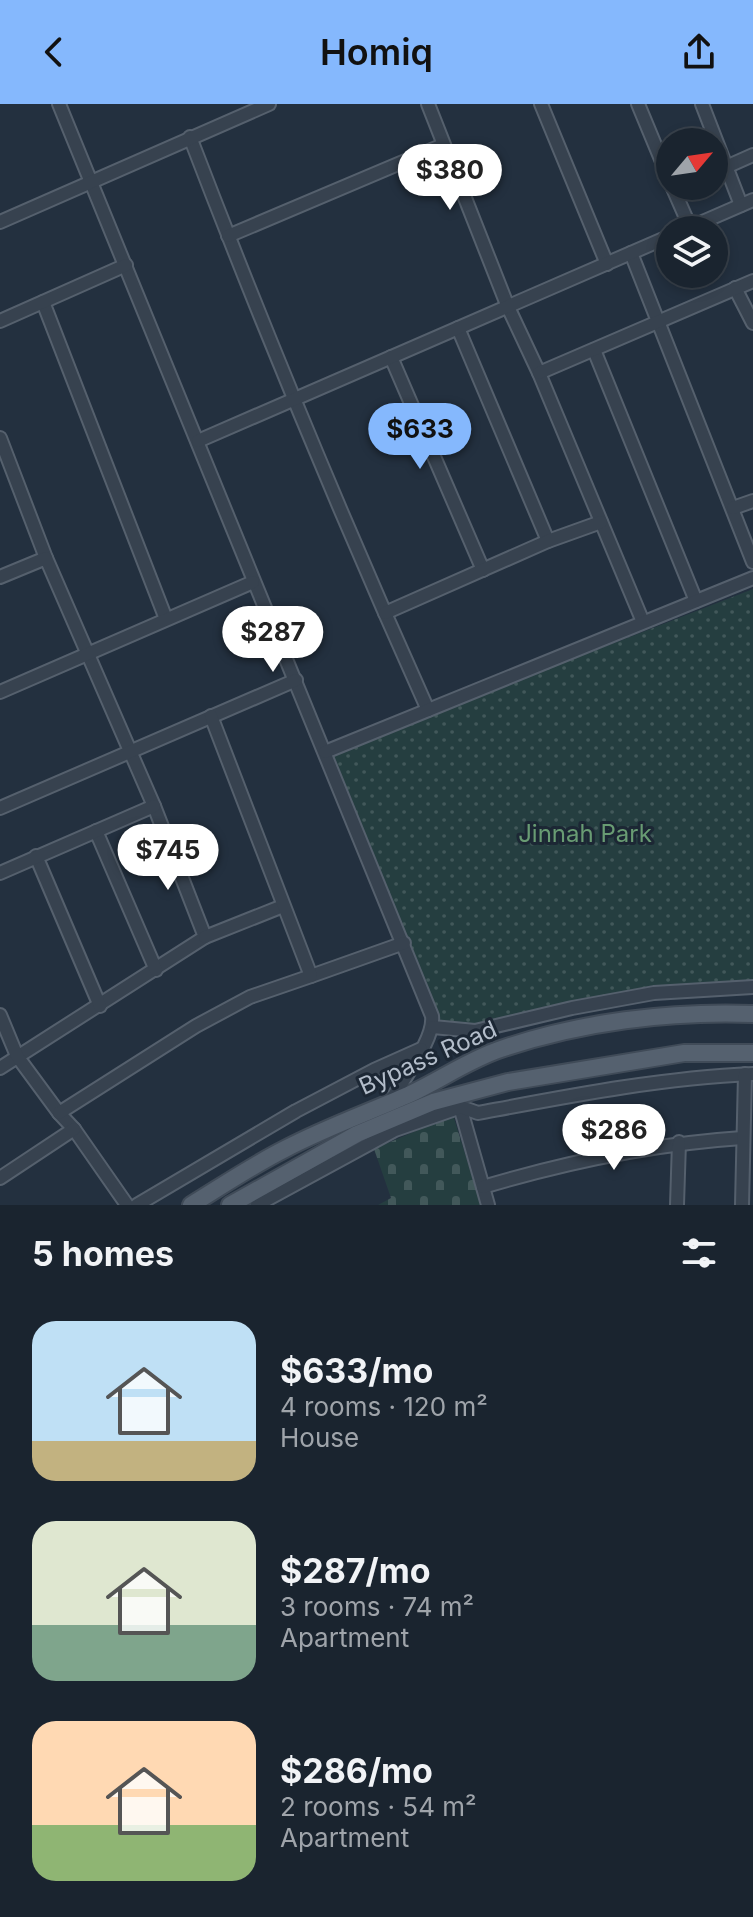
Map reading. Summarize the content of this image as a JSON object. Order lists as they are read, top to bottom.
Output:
{
  "streets": {
    "main road": ["Bypass Road"]
  },
  "parks": ["Jinnah Park"],
  "north": "top right",
  "page": {
    "header": "Homiq",
    "price": [
      "$380",
      "$633",
      "$287",
      "$745",
      "$286"
    ],
    "heading": "5 homes",
    "list": [
      {
        "name": "$633/mo",
        "note": "4 rooms · 120 m² · House"
      },
      {
        "name": "$287/mo",
        "note": "3 rooms · 74 m² · Apartment"
      },
      {
        "name": "$286/mo",
        "note": "2 rooms · 54 m² · Apartment"
      }
    ]
  }
}
